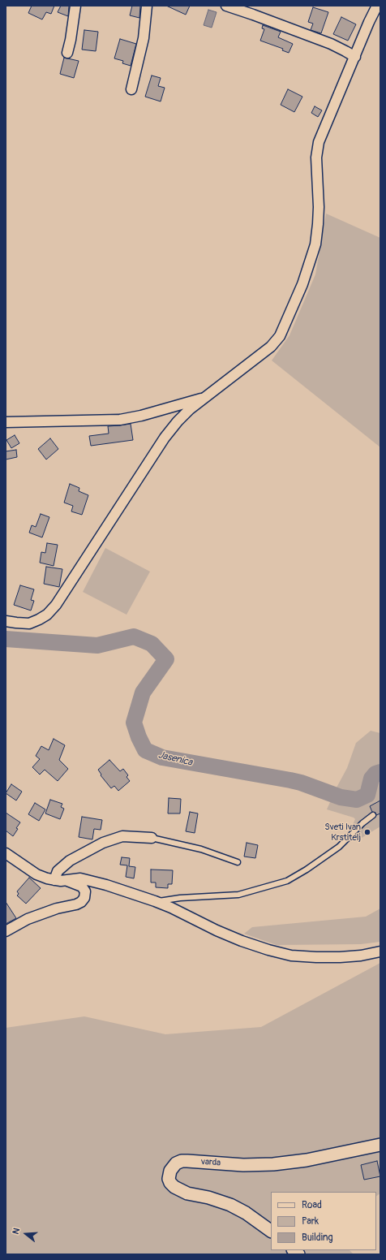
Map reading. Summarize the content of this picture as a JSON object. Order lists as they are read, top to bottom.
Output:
{
  "streets": {
    "street": ["varda"]
  },
  "water": ["Jasenica"],
  "places": ["Sveti Ivan Krstitelj"],
  "legend": ["Road", "Park", "Building"],
  "north": "left"
}
